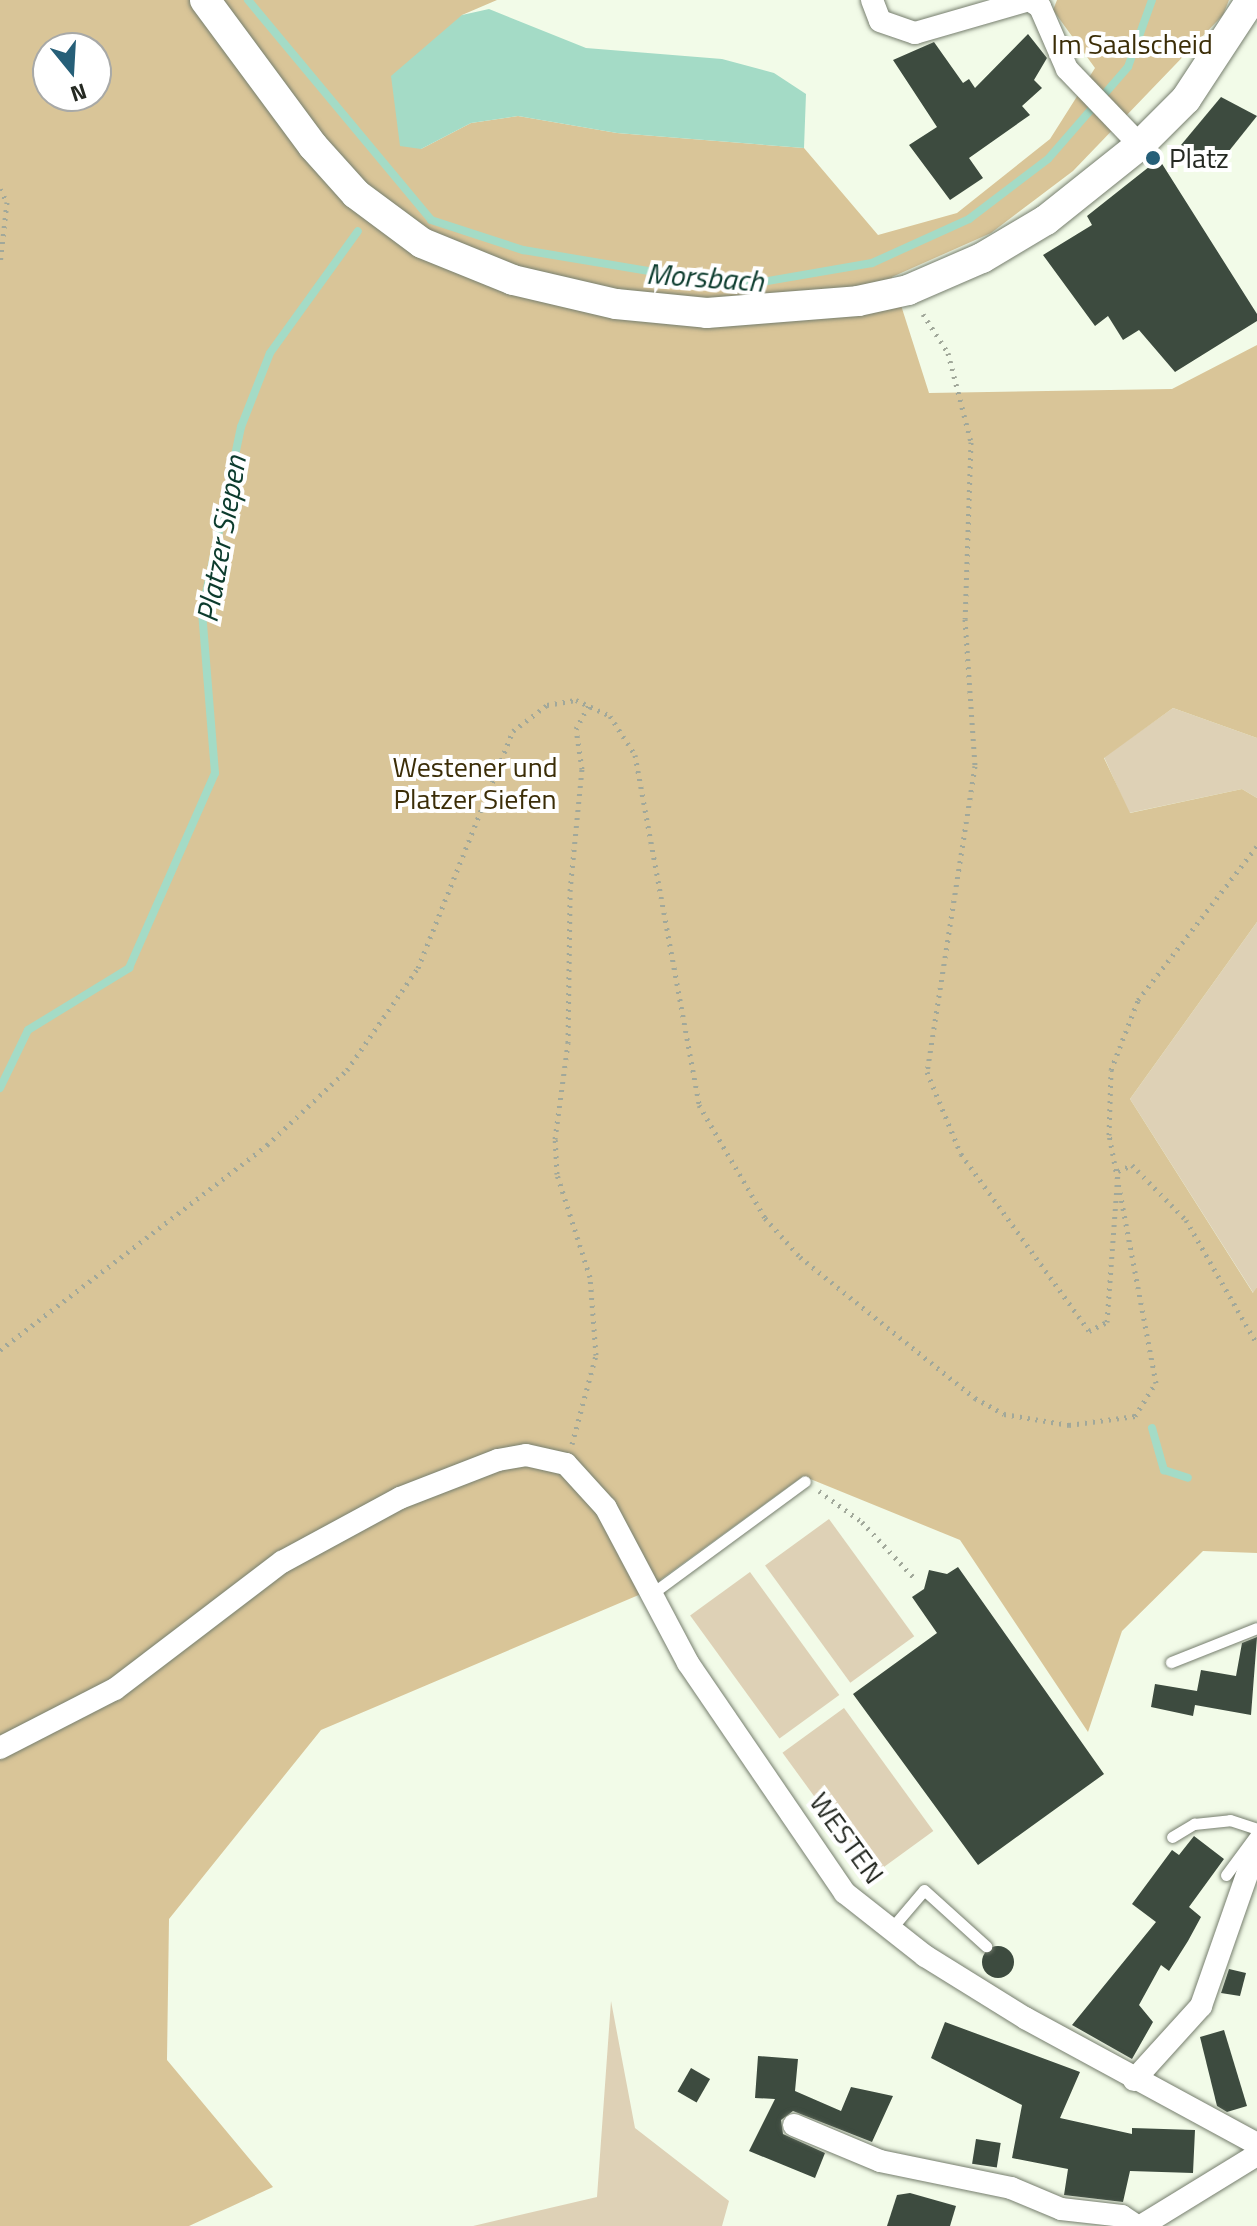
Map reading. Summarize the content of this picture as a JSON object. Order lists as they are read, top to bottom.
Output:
{
  "streets": {
    "street": ["WESTEN"]
  },
  "water": ["Morsbach", "Platzer Siepen"],
  "parks": ["Im Saalscheid", "Westener und Platzer Siefen"],
  "places": ["Platz"],
  "north": "bottom"
}
